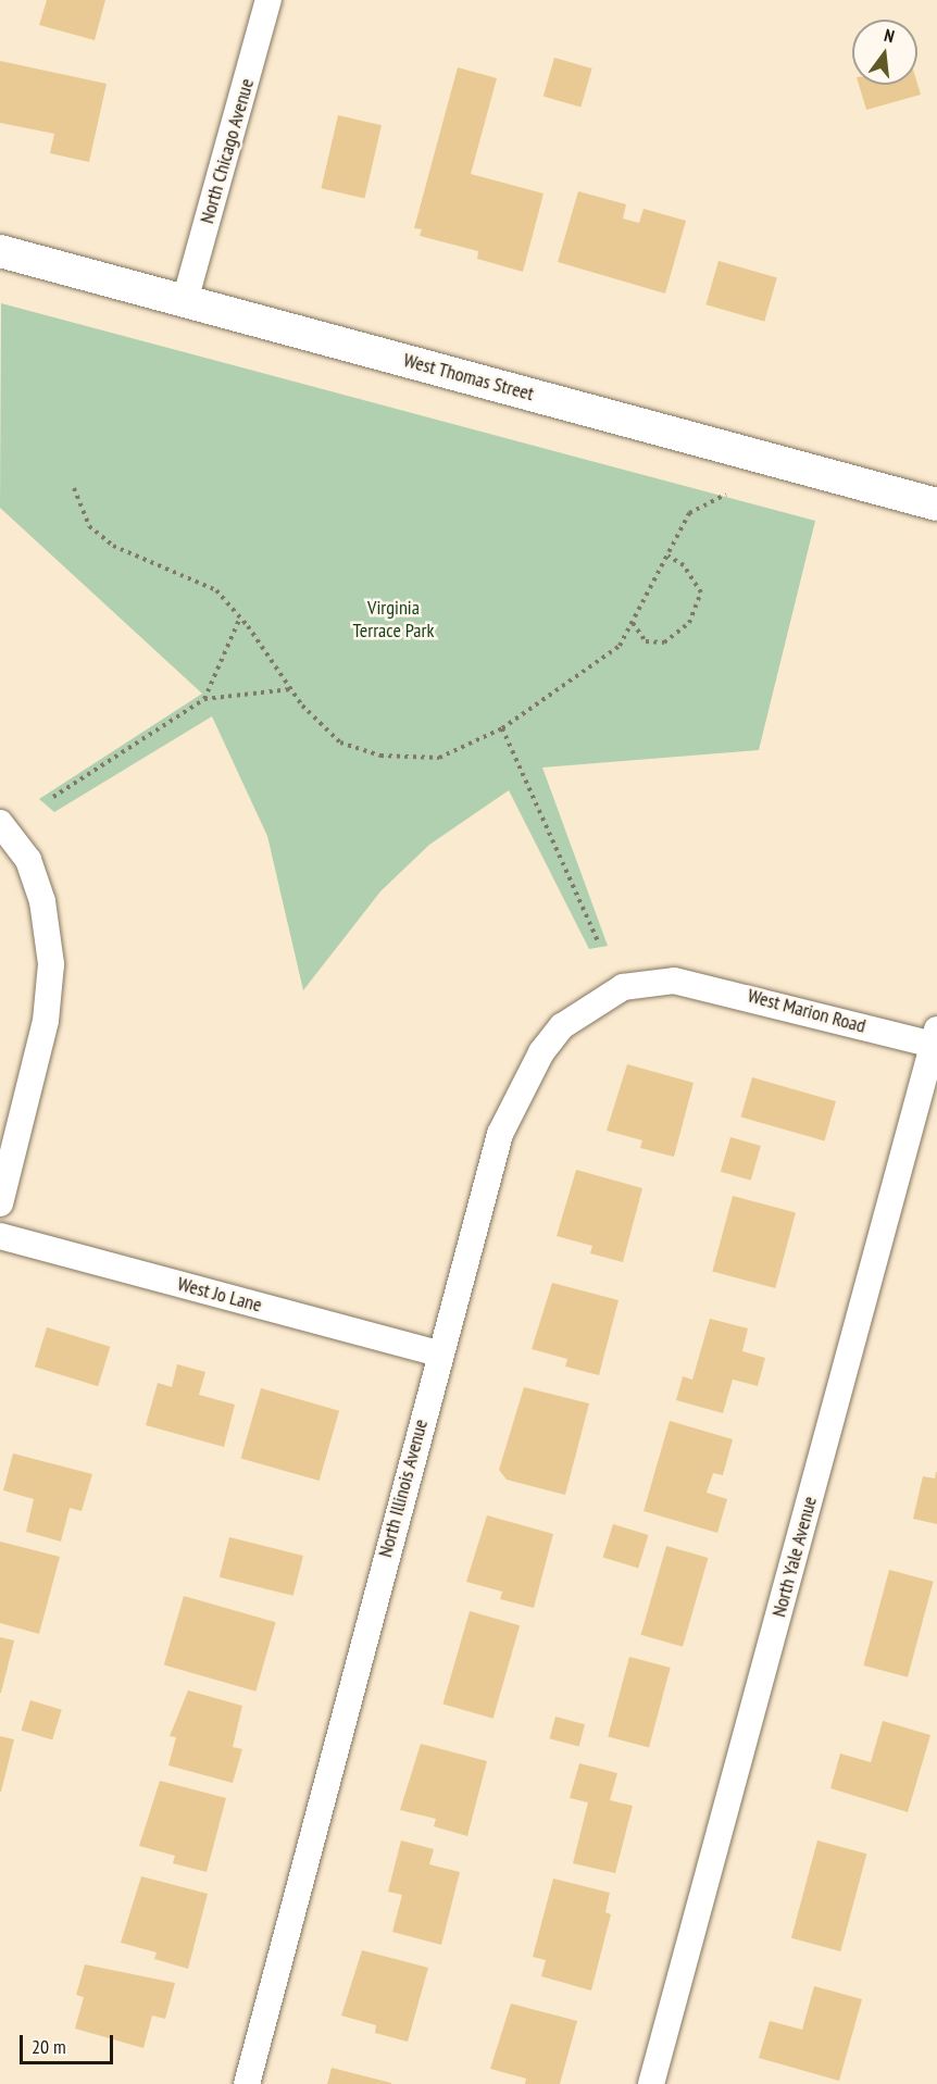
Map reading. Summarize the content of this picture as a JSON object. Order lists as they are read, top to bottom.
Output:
{
  "streets": {
    "street": [
      "North Chicago Avenue",
      "West Thomas Street",
      "West Marion Road",
      "West Jo Lane",
      "North Illinois Avenue",
      "North Yale Avenue"
    ]
  },
  "crossings": [
    ["North Chicago Avenue", "West Thomas Street"],
    ["West Marion Road", "North Illinois Avenue"],
    ["West Marion Road", "North Yale Avenue"],
    ["West Jo Lane", "North Illinois Avenue"]
  ],
  "parks": ["Virginia Terrace Park"],
  "scale_bar": "20 m",
  "north": "top"
}
